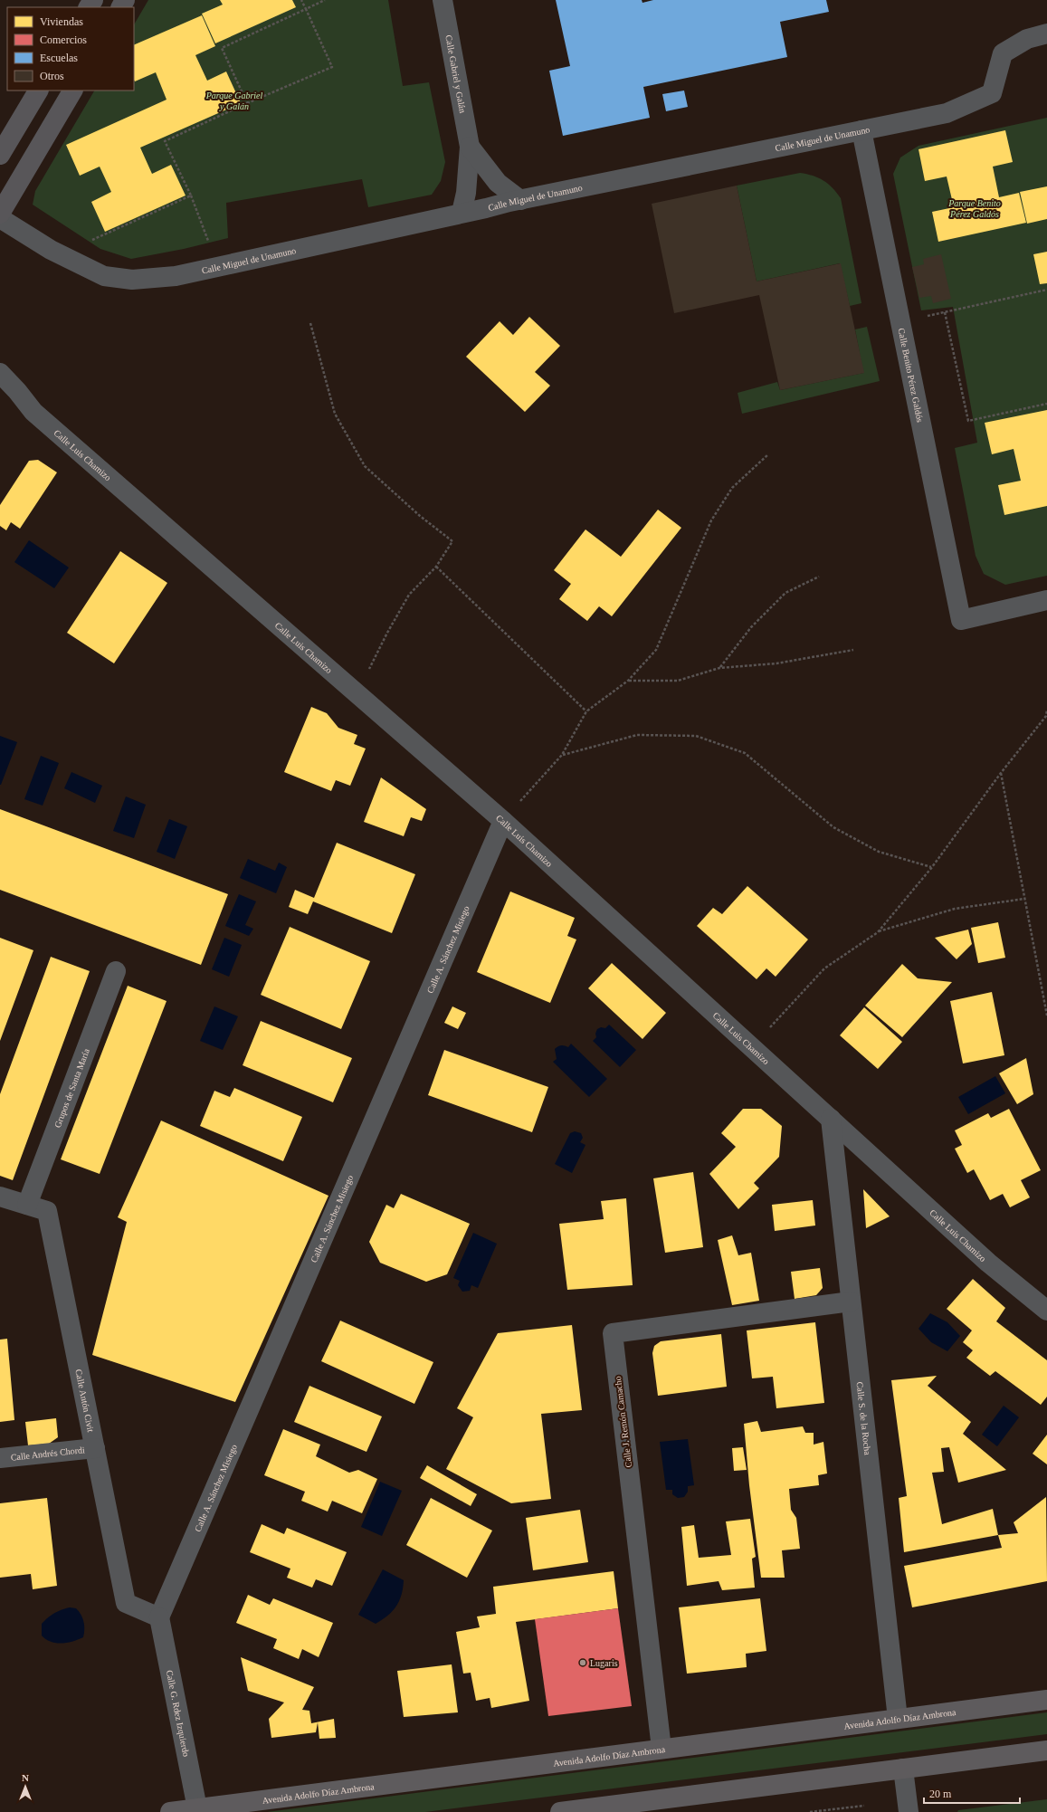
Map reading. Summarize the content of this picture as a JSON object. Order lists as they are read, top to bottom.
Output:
{
  "streets": {
    "highway": ["Avenida Adolfo Díaz Ambrona"],
    "street": [
      "Calle Gabriel y Galán",
      "Calle Miguel de Unamuno",
      "Calle Benito Pérez Galdós",
      "Calle Luis Chamizo",
      "Calle A. Sánchez Misiego",
      "Grupos de Santa María",
      "Calle Antón Civit",
      "Calle S. de la Rocha",
      "Calle J. Remón Camacho",
      "Calle Andrés Chordi",
      "Calle G. Rdez Izquierdo"
    ]
  },
  "crossings": [
    ["Calle Gabriel y Galán", "Calle Miguel de Unamuno"],
    ["Calle Miguel de Unamuno", "Calle Benito Pérez Galdós"],
    ["Calle Luis Chamizo", "Calle A. Sánchez Misiego"],
    ["Calle Luis Chamizo", "Calle S. de la Rocha"],
    ["Calle A. Sánchez Misiego", "Calle Antón Civit"],
    ["Calle A. Sánchez Misiego", "Calle G. Rdez Izquierdo"],
    ["Grupos de Santa María", "Calle Antón Civit"],
    ["Calle Antón Civit", "Calle Andrés Chordi"],
    ["Calle Antón Civit", "Calle G. Rdez Izquierdo"],
    ["Calle S. de la Rocha", "Calle J. Remón Camacho"],
    ["Calle S. de la Rocha", "Avenida Adolfo Díaz Ambrona"],
    ["Calle J. Remón Camacho", "Avenida Adolfo Díaz Ambrona"],
    ["Calle G. Rdez Izquierdo", "Avenida Adolfo Díaz Ambrona"]
  ],
  "parks": ["Parque Gabriel y Galán", "Parque Benito Pérez Galdós"],
  "places": ["Lugaris"],
  "legend": [
    "Viviendas",
    "Comercios",
    "Escuelas",
    "Otros"
  ],
  "scale_bar": "20 m",
  "north": "top"
}
